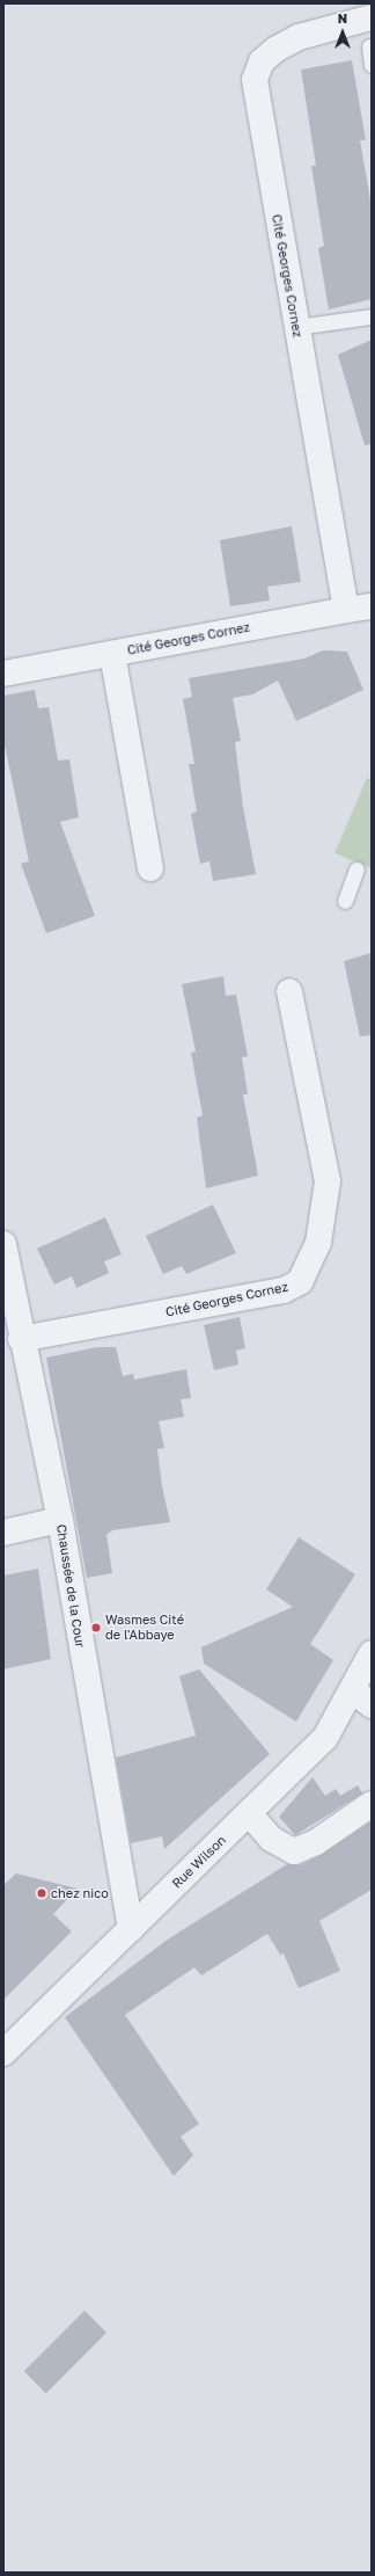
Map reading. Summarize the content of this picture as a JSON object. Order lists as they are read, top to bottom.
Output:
{
  "streets": {
    "street": ["Cité Georges Cornez", "Chaussée de la Cour", "Rue Wilson"]
  },
  "crossings": [
    ["Cité Georges Cornez", "Chaussée de la Cour"],
    ["Chaussée de la Cour", "Rue Wilson"]
  ],
  "places": ["Wasmes Cité de l'Abbaye", "chez nico"],
  "north": "top"
}
